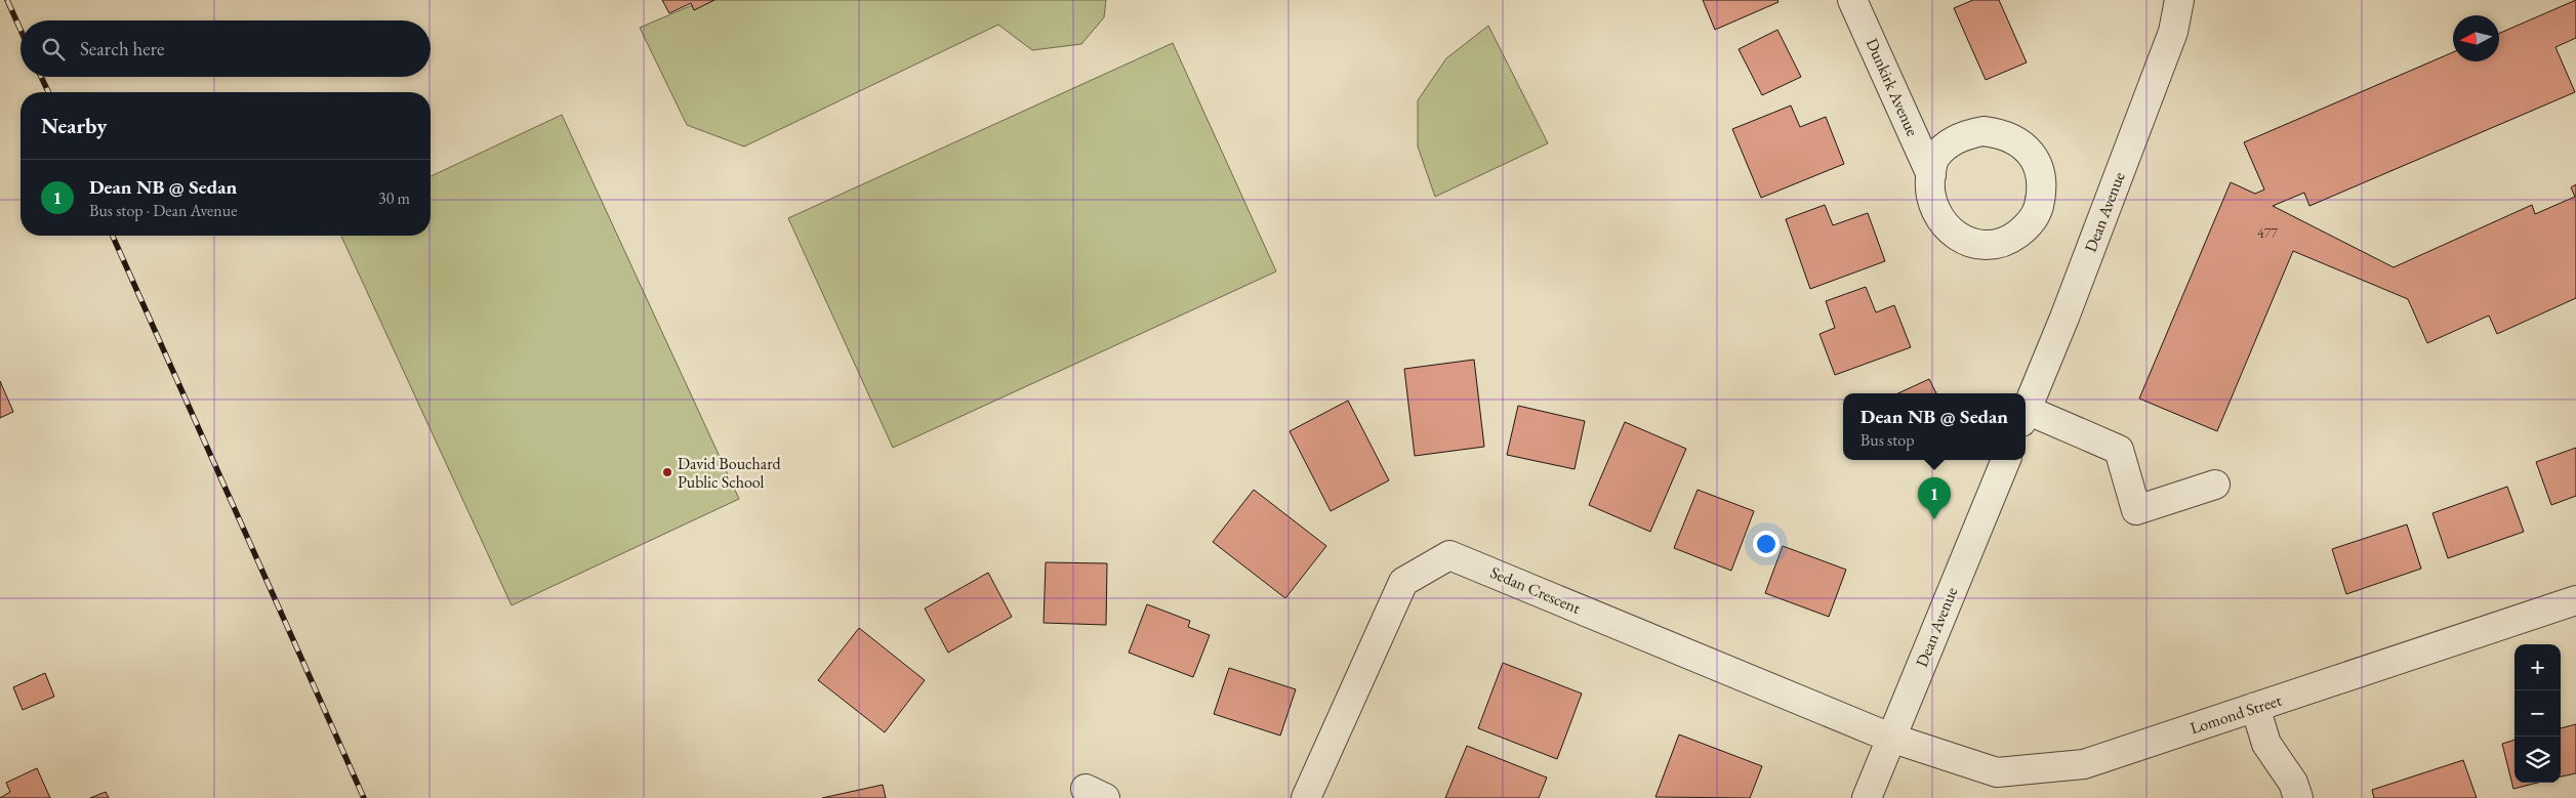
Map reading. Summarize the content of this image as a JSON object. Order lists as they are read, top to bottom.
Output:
{
  "streets": {
    "street": [
      "Dunkirk Avenue",
      "Dean Avenue",
      "Sedan Crescent",
      "Lomond Street"
    ]
  },
  "crossings": [
    ["Dean Avenue", "Sedan Crescent"],
    ["Dean Avenue", "Lomond Street"],
    ["Sedan Crescent", "Lomond Street"]
  ],
  "places": ["David Bouchard Public School"],
  "house_numbers": ["477"],
  "north": "left",
  "page": {
    "search": "Search here",
    "heading": "Nearby",
    "list": [
      {
        "mark": "1",
        "name": "Dean NB @ Sedan",
        "note": "Bus stop · Dean Avenue",
        "value": "30 m"
      }
    ],
    "popup": ["Dean NB @ Sedan", "Bus stop"],
    "pins": "1",
    "map_buttons": ["+", "−"]
  }
}
